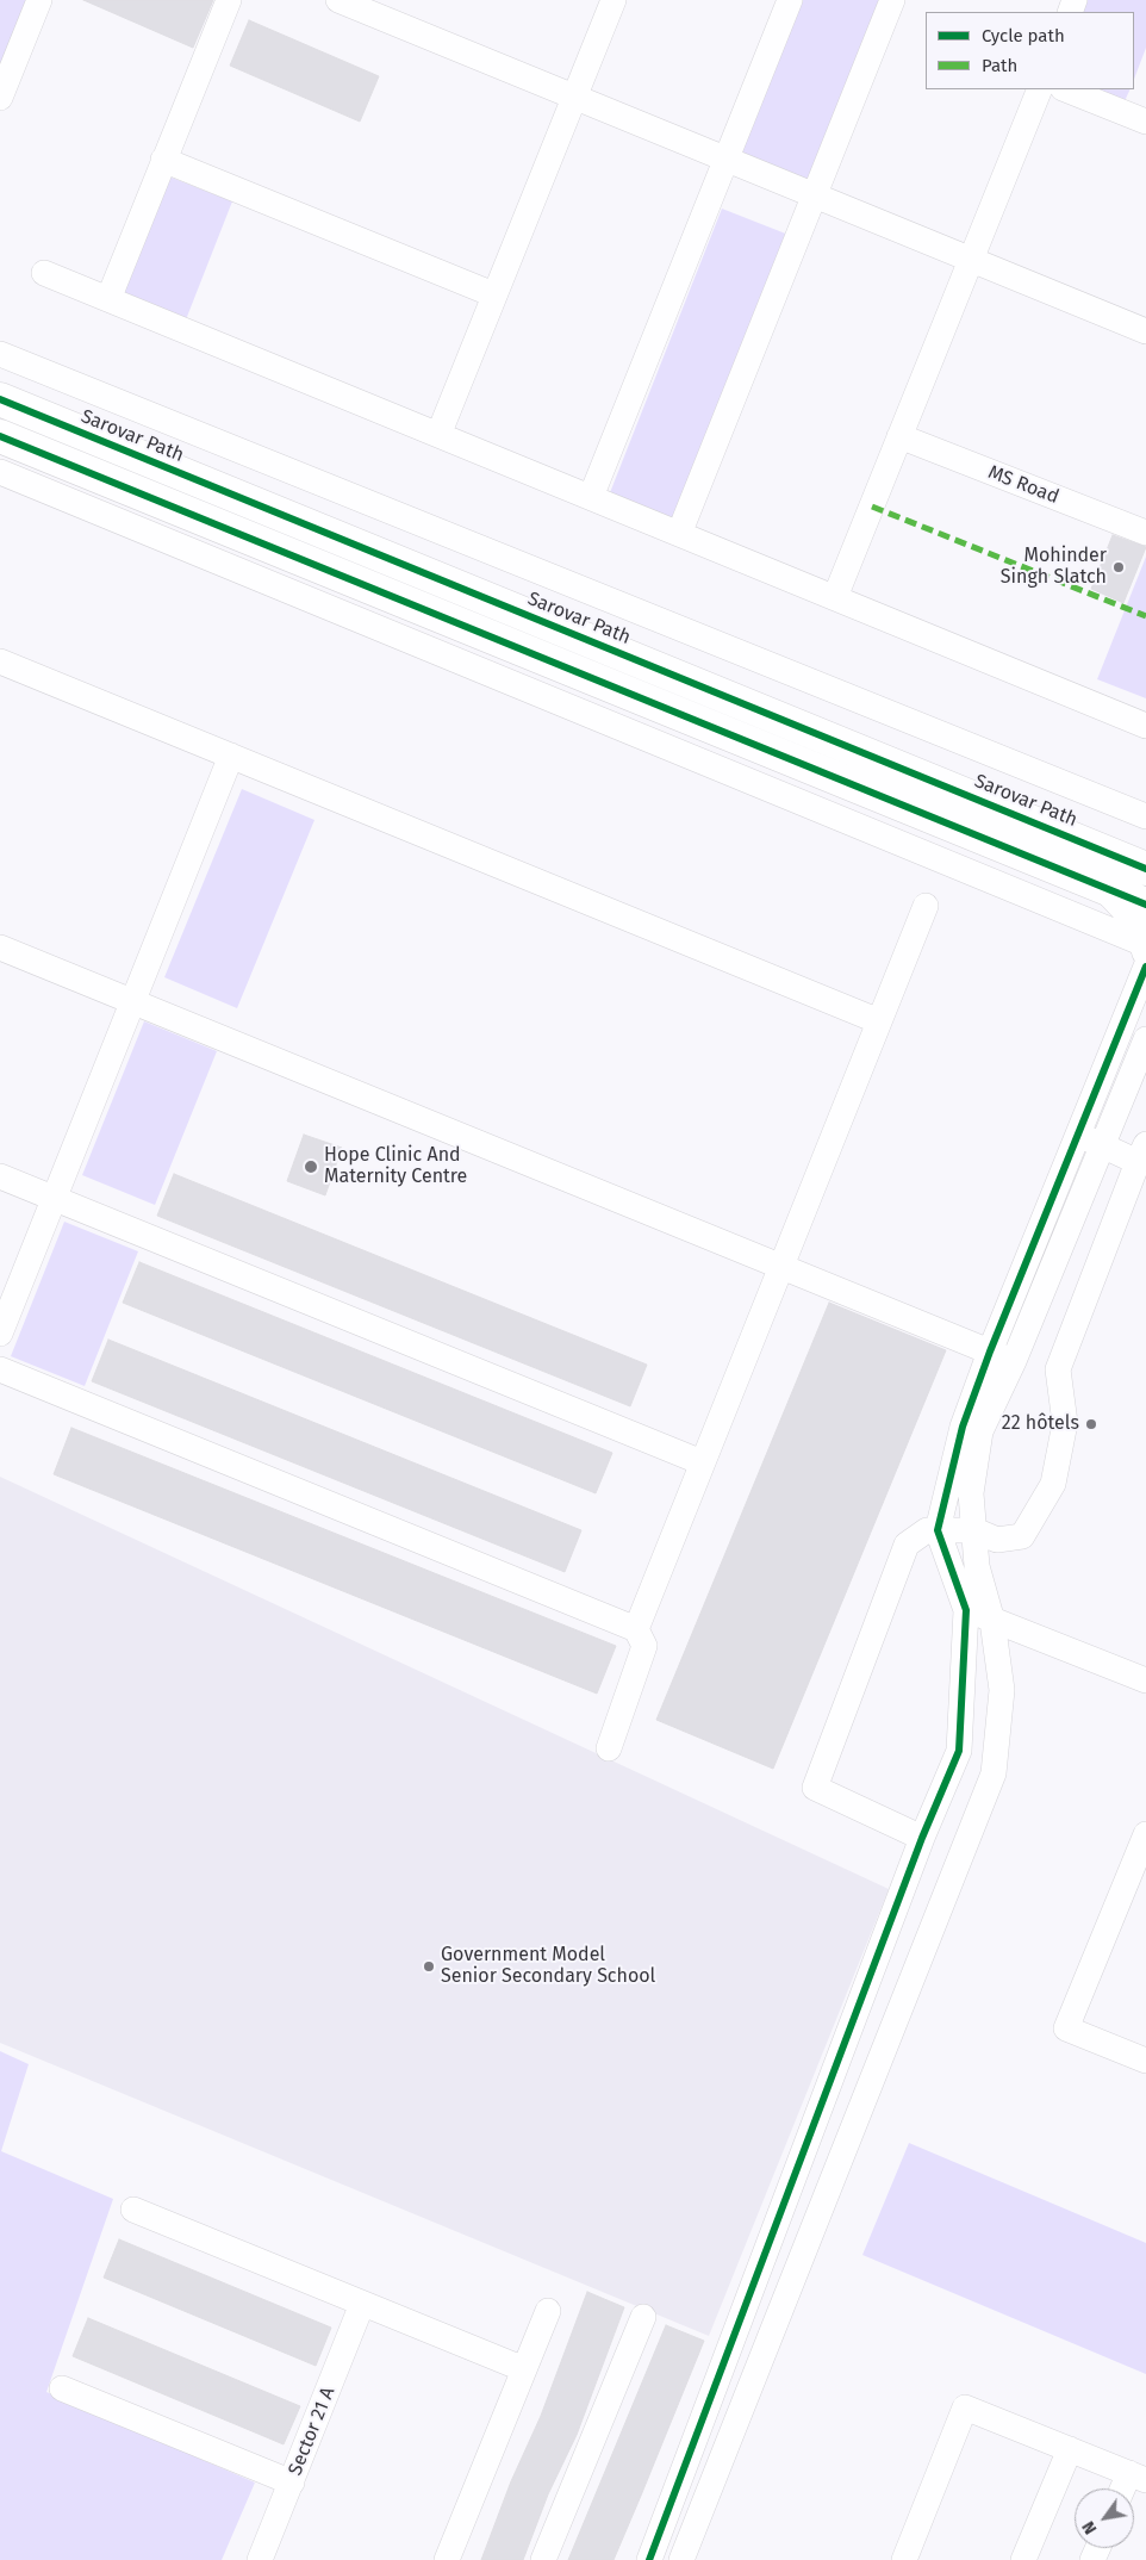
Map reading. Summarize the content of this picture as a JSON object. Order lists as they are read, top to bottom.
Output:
{
  "streets": {
    "main road": ["Sarovar Path"],
    "street": ["MS Road", "Sector 21 A"]
  },
  "places": [
    "Mohinder Singh Slatch",
    "Hope Clinic And Maternity Centre",
    "22 hôtels",
    "Government Model Senior Secondary School"
  ],
  "legend": ["Cycle path", "Path"],
  "north": "bottom left"
}
